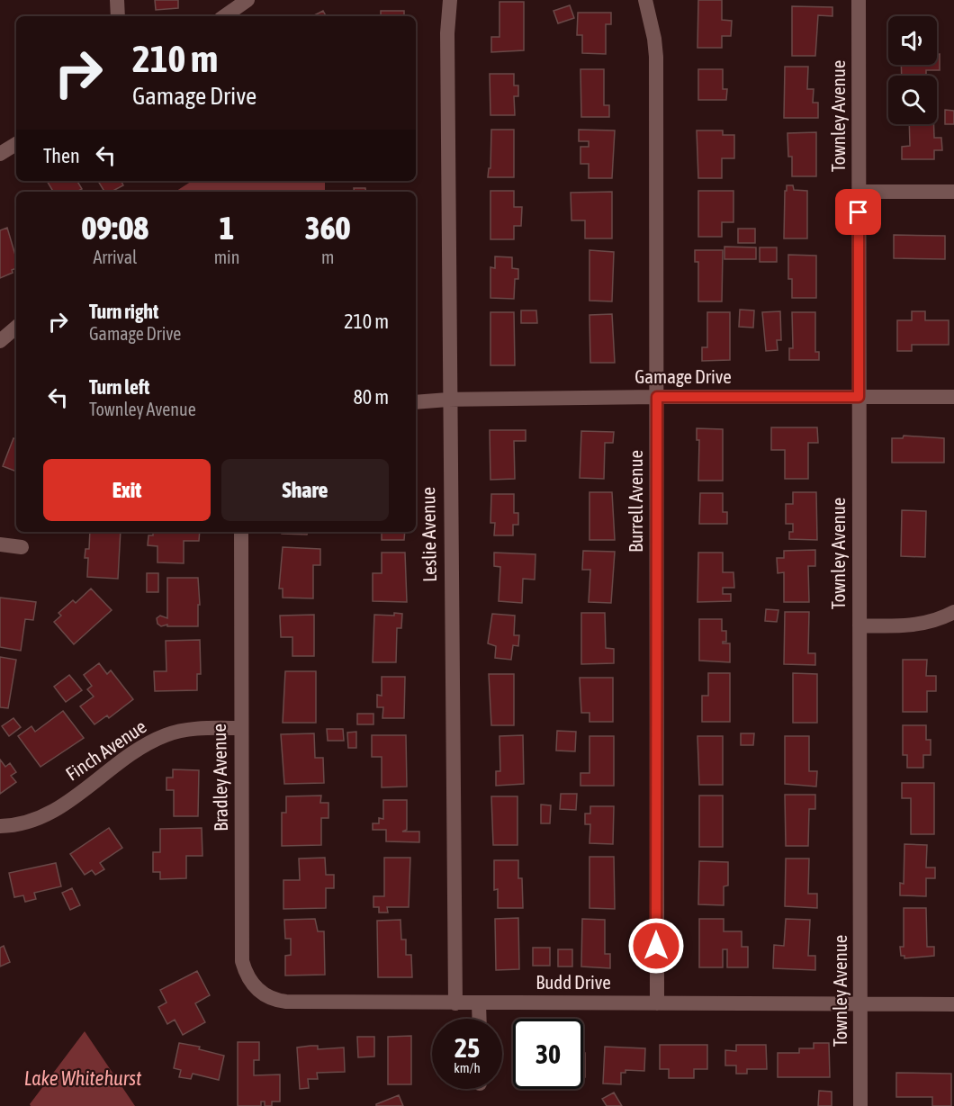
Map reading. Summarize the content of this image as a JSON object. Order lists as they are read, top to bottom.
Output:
{
  "streets": {
    "street": [
      "Townley Avenue",
      "Gamage Drive",
      "Burrell Avenue",
      "Leslie Avenue",
      "Finch Avenue",
      "Bradley Avenue",
      "Budd Drive"
    ]
  },
  "crossings": [
    ["Townley Avenue", "Gamage Drive"],
    ["Townley Avenue", "Budd Drive"],
    ["Gamage Drive", "Burrell Avenue"],
    ["Gamage Drive", "Leslie Avenue"],
    ["Burrell Avenue", "Budd Drive"],
    ["Leslie Avenue", "Budd Drive"],
    ["Finch Avenue", "Bradley Avenue"],
    ["Bradley Avenue", "Budd Drive"]
  ],
  "water": ["Lake Whitehurst"],
  "page": {
    "turn": ["210 m", "Gamage Drive"],
    "then": "Then",
    "eta": [
      "09:08",
      "Arrival",
      "1",
      "min",
      "360",
      "m"
    ],
    "list": [
      {
        "name": "Turn right",
        "note": "Gamage Drive",
        "value": "210 m"
      },
      {
        "name": "Turn left",
        "note": "Townley Avenue",
        "value": "80 m"
      }
    ],
    "buttons": ["Exit", "Share"],
    "speed": "25 km/h",
    "limit": "30"
  }
}
